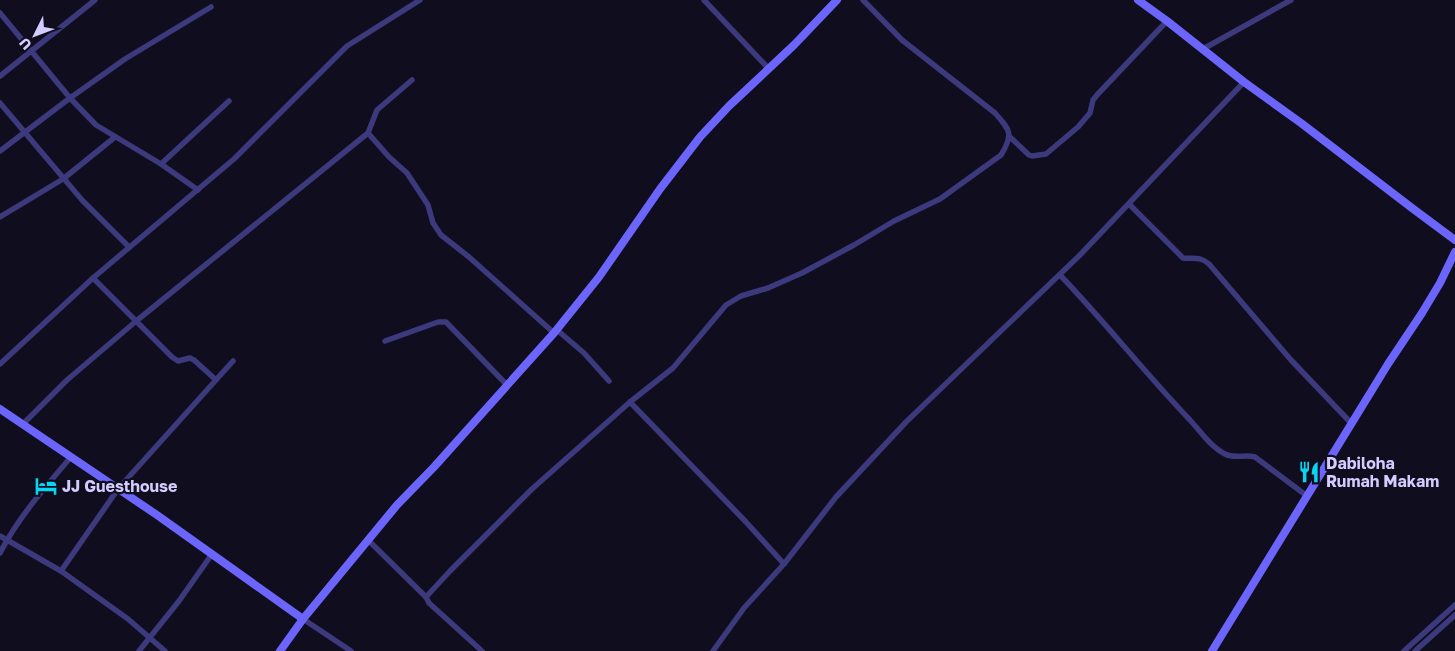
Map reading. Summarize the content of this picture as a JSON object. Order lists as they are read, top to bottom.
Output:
{
  "places": {
    "restaurant": ["Dabiloha Rumah Makam"],
    "hotel": ["JJ Guesthouse"]
  },
  "north": "bottom left"
}
